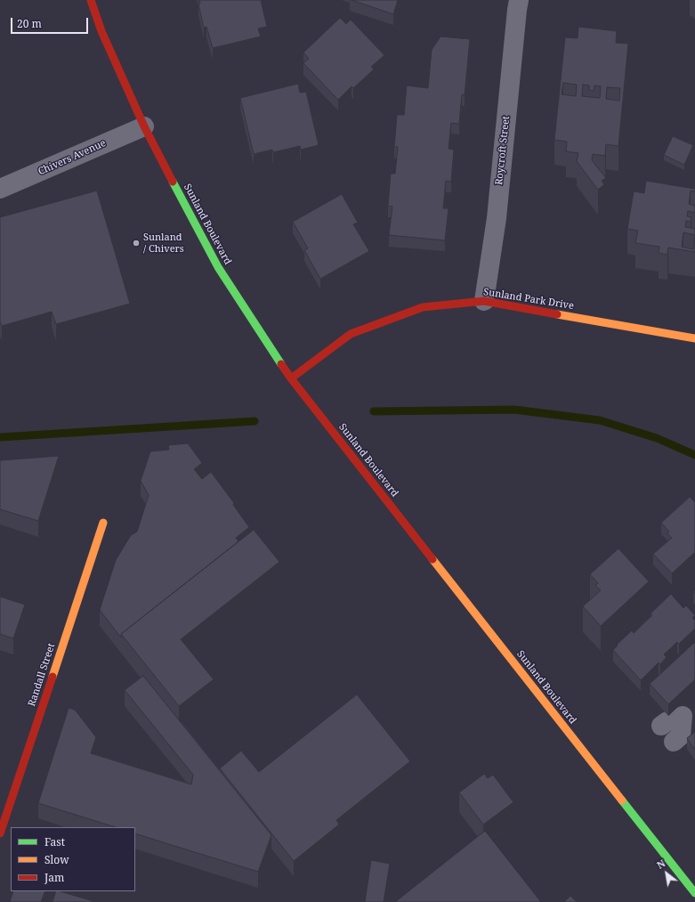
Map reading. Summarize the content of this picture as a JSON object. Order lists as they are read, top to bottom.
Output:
{
  "streets": {
    "main road": ["Sunland Boulevard", "Sunland Park Drive", "Randall Street"],
    "street": ["Roycroft Street", "Chivers Avenue"]
  },
  "crossings": [
    ["Roycroft Street", "Sunland Park Drive"],
    ["Chivers Avenue", "Sunland Boulevard"],
    ["Sunland Boulevard", "Sunland Park Drive"]
  ],
  "places": ["Sunland / Chivers"],
  "legend": ["Fast", "Slow", "Jam"],
  "scale_bar": "20 m",
  "north": "top left"
}
